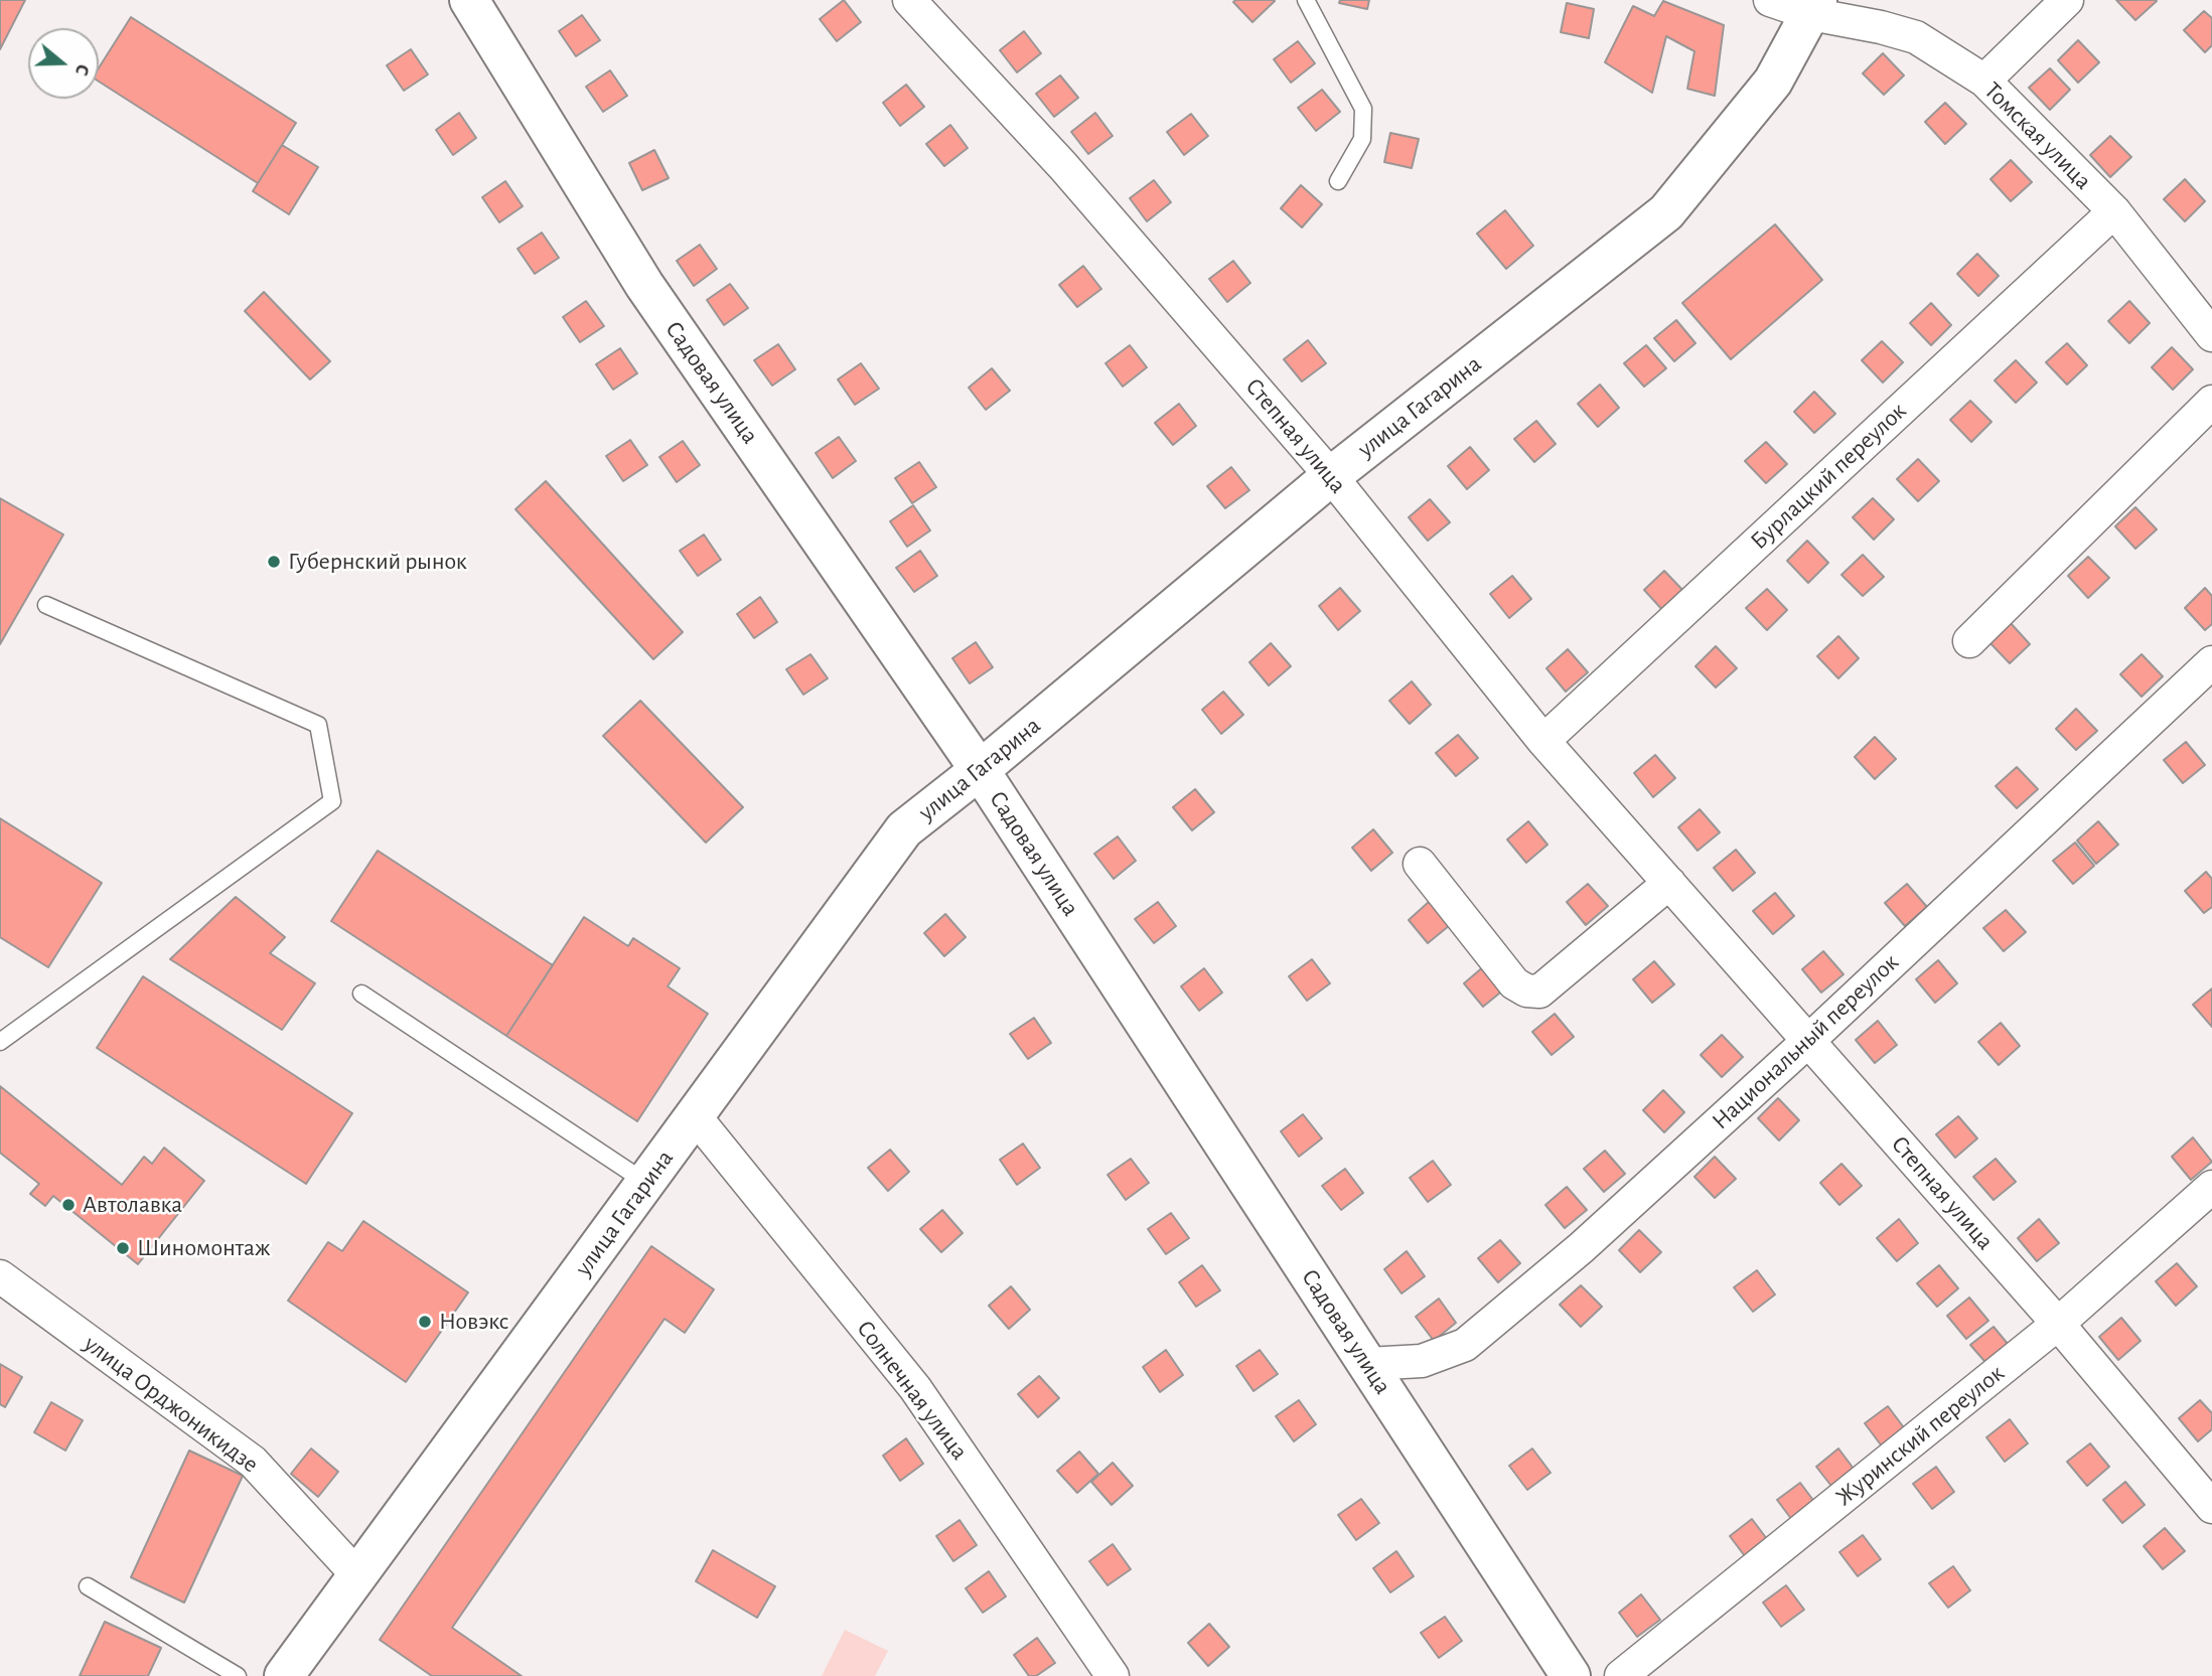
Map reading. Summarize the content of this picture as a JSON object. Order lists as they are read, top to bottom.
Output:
{
  "streets": {
    "main road": ["Садовая улица", "улица Гагарина"],
    "street": [
      "Томская улица",
      "Степная улица",
      "Бурлацкий переулок",
      "Национальный переулок",
      "Солнечная улица",
      "улица Орджоникидзе",
      "Журинский переулок"
    ]
  },
  "crossings": [
    ["Томская улица", "улица Гагарина"],
    ["Томская улица", "Бурлацкий переулок"],
    ["Садовая улица", "улица Гагарина"],
    ["Садовая улица", "Национальный переулок"],
    ["улица Гагарина", "Степная улица"],
    ["улица Гагарина", "Солнечная улица"],
    ["улица Гагарина", "улица Орджоникидзе"],
    ["Степная улица", "Бурлацкий переулок"],
    ["Степная улица", "Национальный переулок"],
    ["Степная улица", "Журинский переулок"]
  ],
  "places": [
    "Губернский рынок",
    "Автолавка",
    "Шиномонтаж",
    "Новэкс"
  ],
  "north": "right"
}
